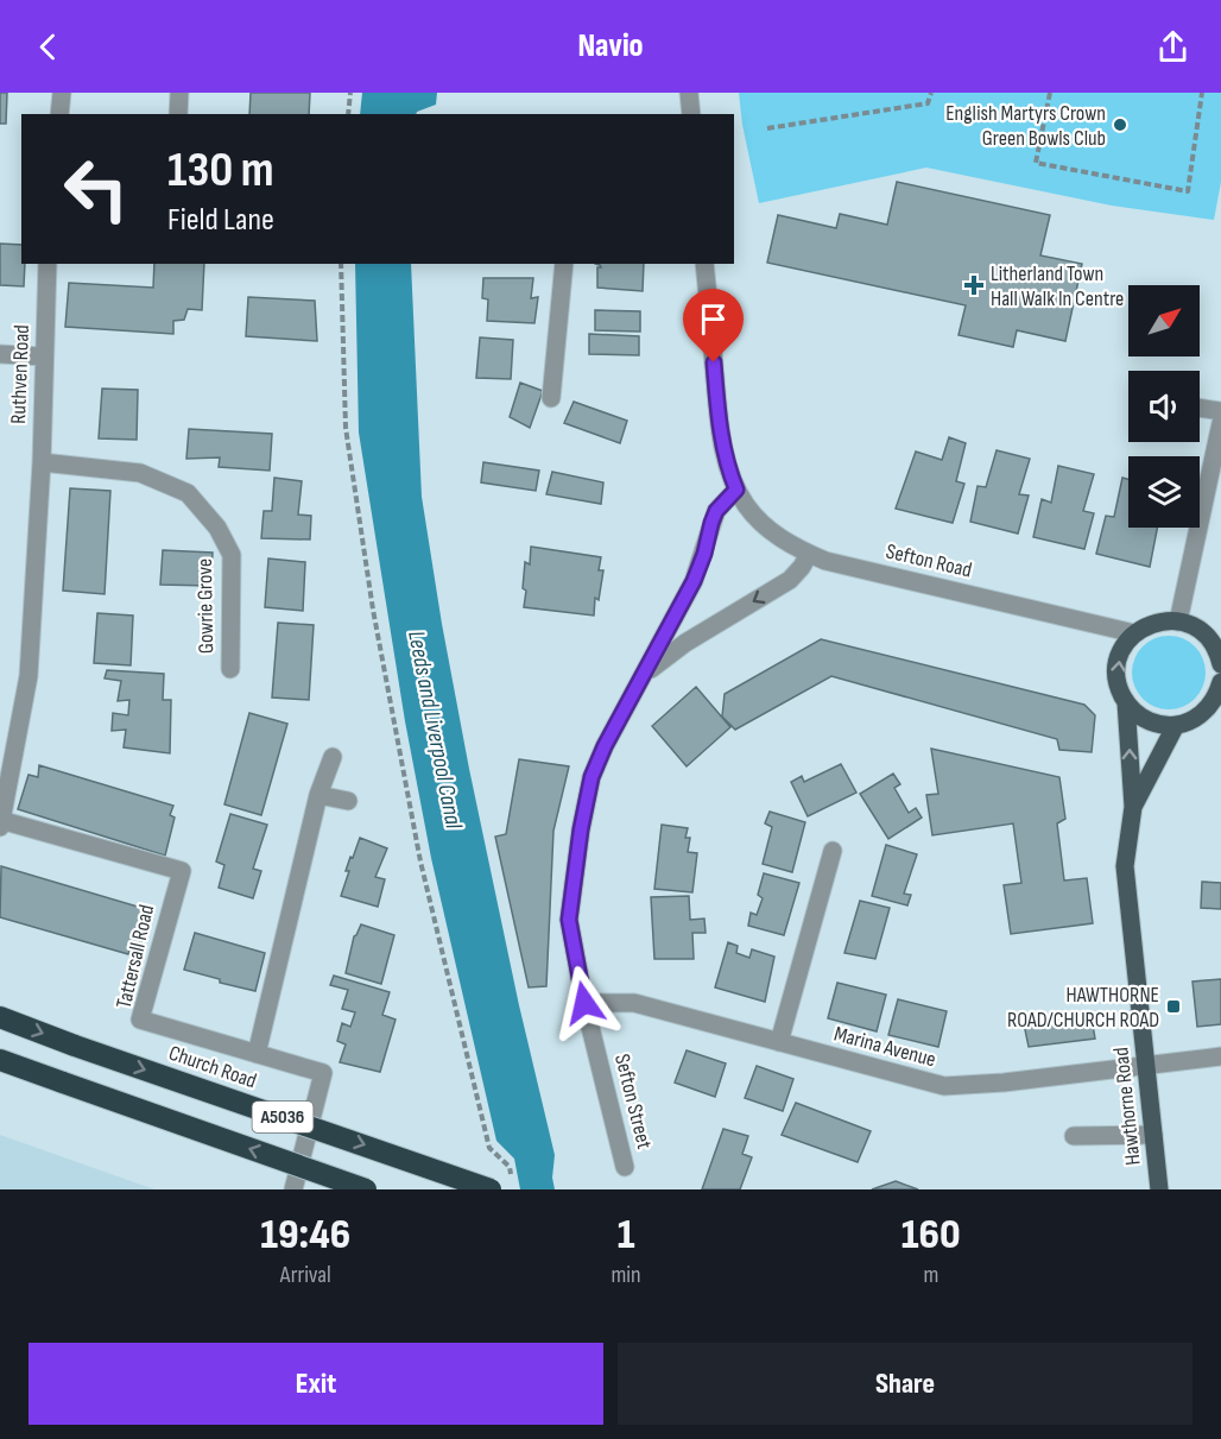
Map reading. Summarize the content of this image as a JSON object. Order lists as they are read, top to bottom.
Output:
{
  "streets": {
    "highway": ["Church Road", "A5036"],
    "main road": ["Hawthorne Road"],
    "street": [
      "Ruthven Road",
      "Sefton Road",
      "Gowrie Grove",
      "Tattersall Road",
      "Marina Avenue",
      "Sefton Street"
    ]
  },
  "crossings": [
    ["Ruthven Road", "Gowrie Grove"],
    ["Ruthven Road", "Tattersall Road"],
    ["Sefton Road", "Sefton Street"],
    ["Sefton Road", "Hawthorne Road"],
    ["Marina Avenue", "Sefton Street"],
    ["Marina Avenue", "Hawthorne Road"]
  ],
  "water": ["Leeds and Liverpool Canal"],
  "places": {
    "other": ["English Martyrs Crown Green Bowls Club"],
    "health": ["Litherland Town Hall Walk In Centre"],
    "transit": ["HAWTHORNE ROAD/CHURCH ROAD"]
  },
  "north": "top right",
  "page": {
    "header": "Navio",
    "turn": ["130 m", "Field Lane"],
    "eta": [
      "19:46",
      "Arrival",
      "1",
      "min",
      "160",
      "m"
    ],
    "buttons": ["Exit", "Share"]
  }
}
